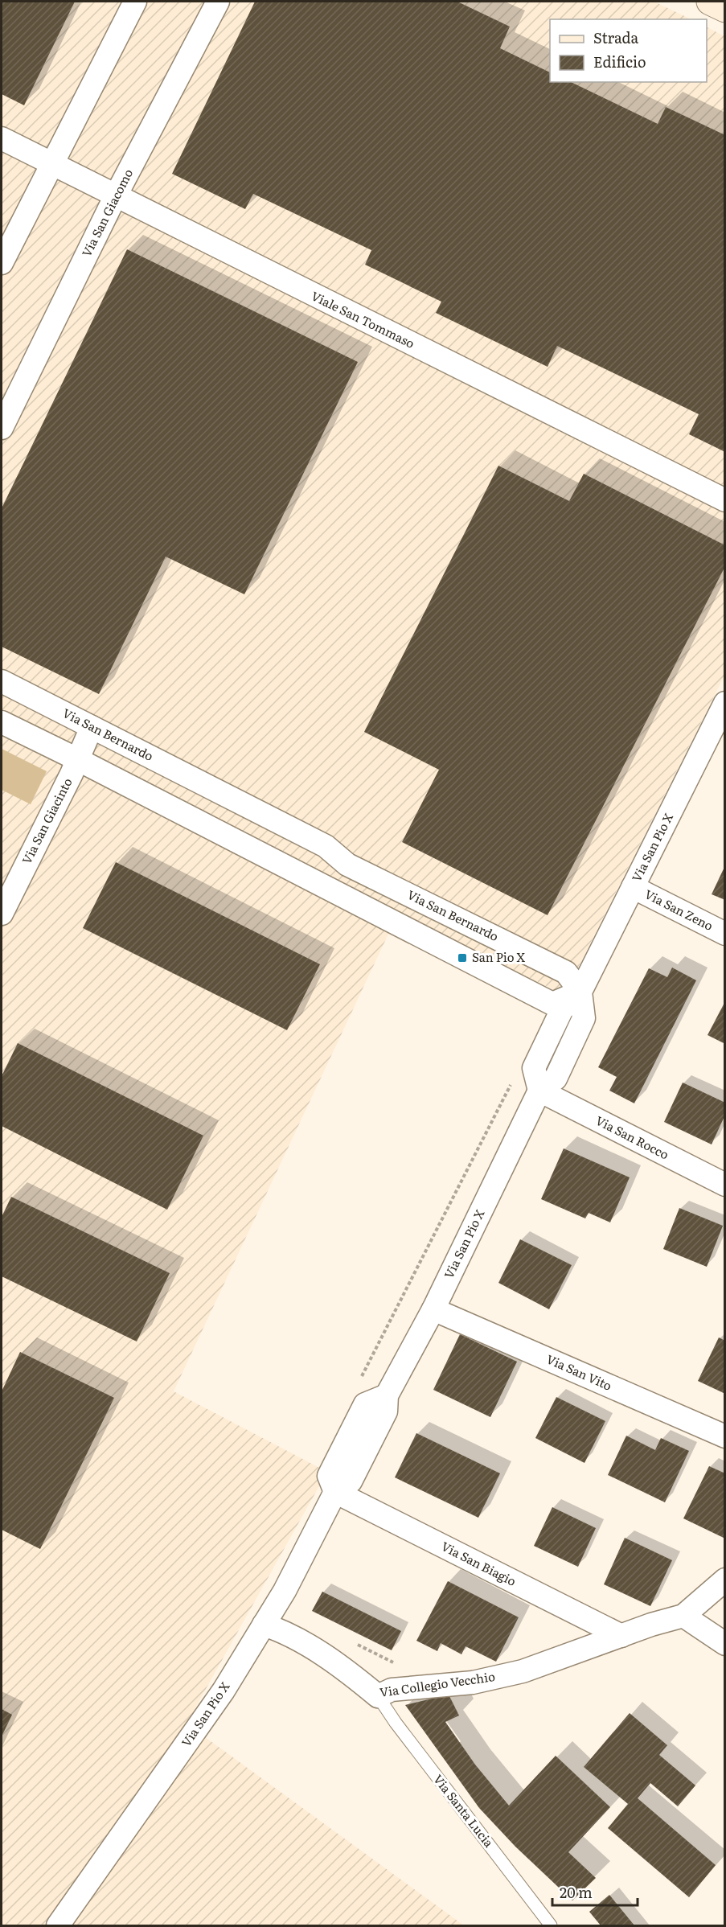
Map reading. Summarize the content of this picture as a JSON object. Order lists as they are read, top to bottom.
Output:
{
  "streets": {
    "street": [
      "Via San Giacomo",
      "Viale San Tommaso",
      "Via San Bernardo",
      "Via San Giacinto",
      "Via San Pio X",
      "Via San Zeno",
      "Via San Rocco",
      "Via San Vito",
      "Via San Biagio",
      "Via Collegio Vecchio"
    ],
    "lane": ["Via Santa Lucia"]
  },
  "crossings": [
    ["Via San Giacomo", "Viale San Tommaso"],
    ["Via San Bernardo", "Via San Giacinto"],
    ["Via San Bernardo", "Via San Pio X"],
    ["Via San Pio X", "Via San Zeno"],
    ["Via San Pio X", "Via San Rocco"],
    ["Via San Pio X", "Via San Vito"],
    ["Via San Pio X", "Via San Biagio"],
    ["Via San Pio X", "Via Collegio Vecchio"],
    ["Via San Biagio", "Via Collegio Vecchio"],
    ["Via Collegio Vecchio", "Via Santa Lucia"]
  ],
  "places": {
    "transit": ["San Pio X"]
  },
  "legend": ["Strada", "Edificio"],
  "scale_bar": "20 m"
}
